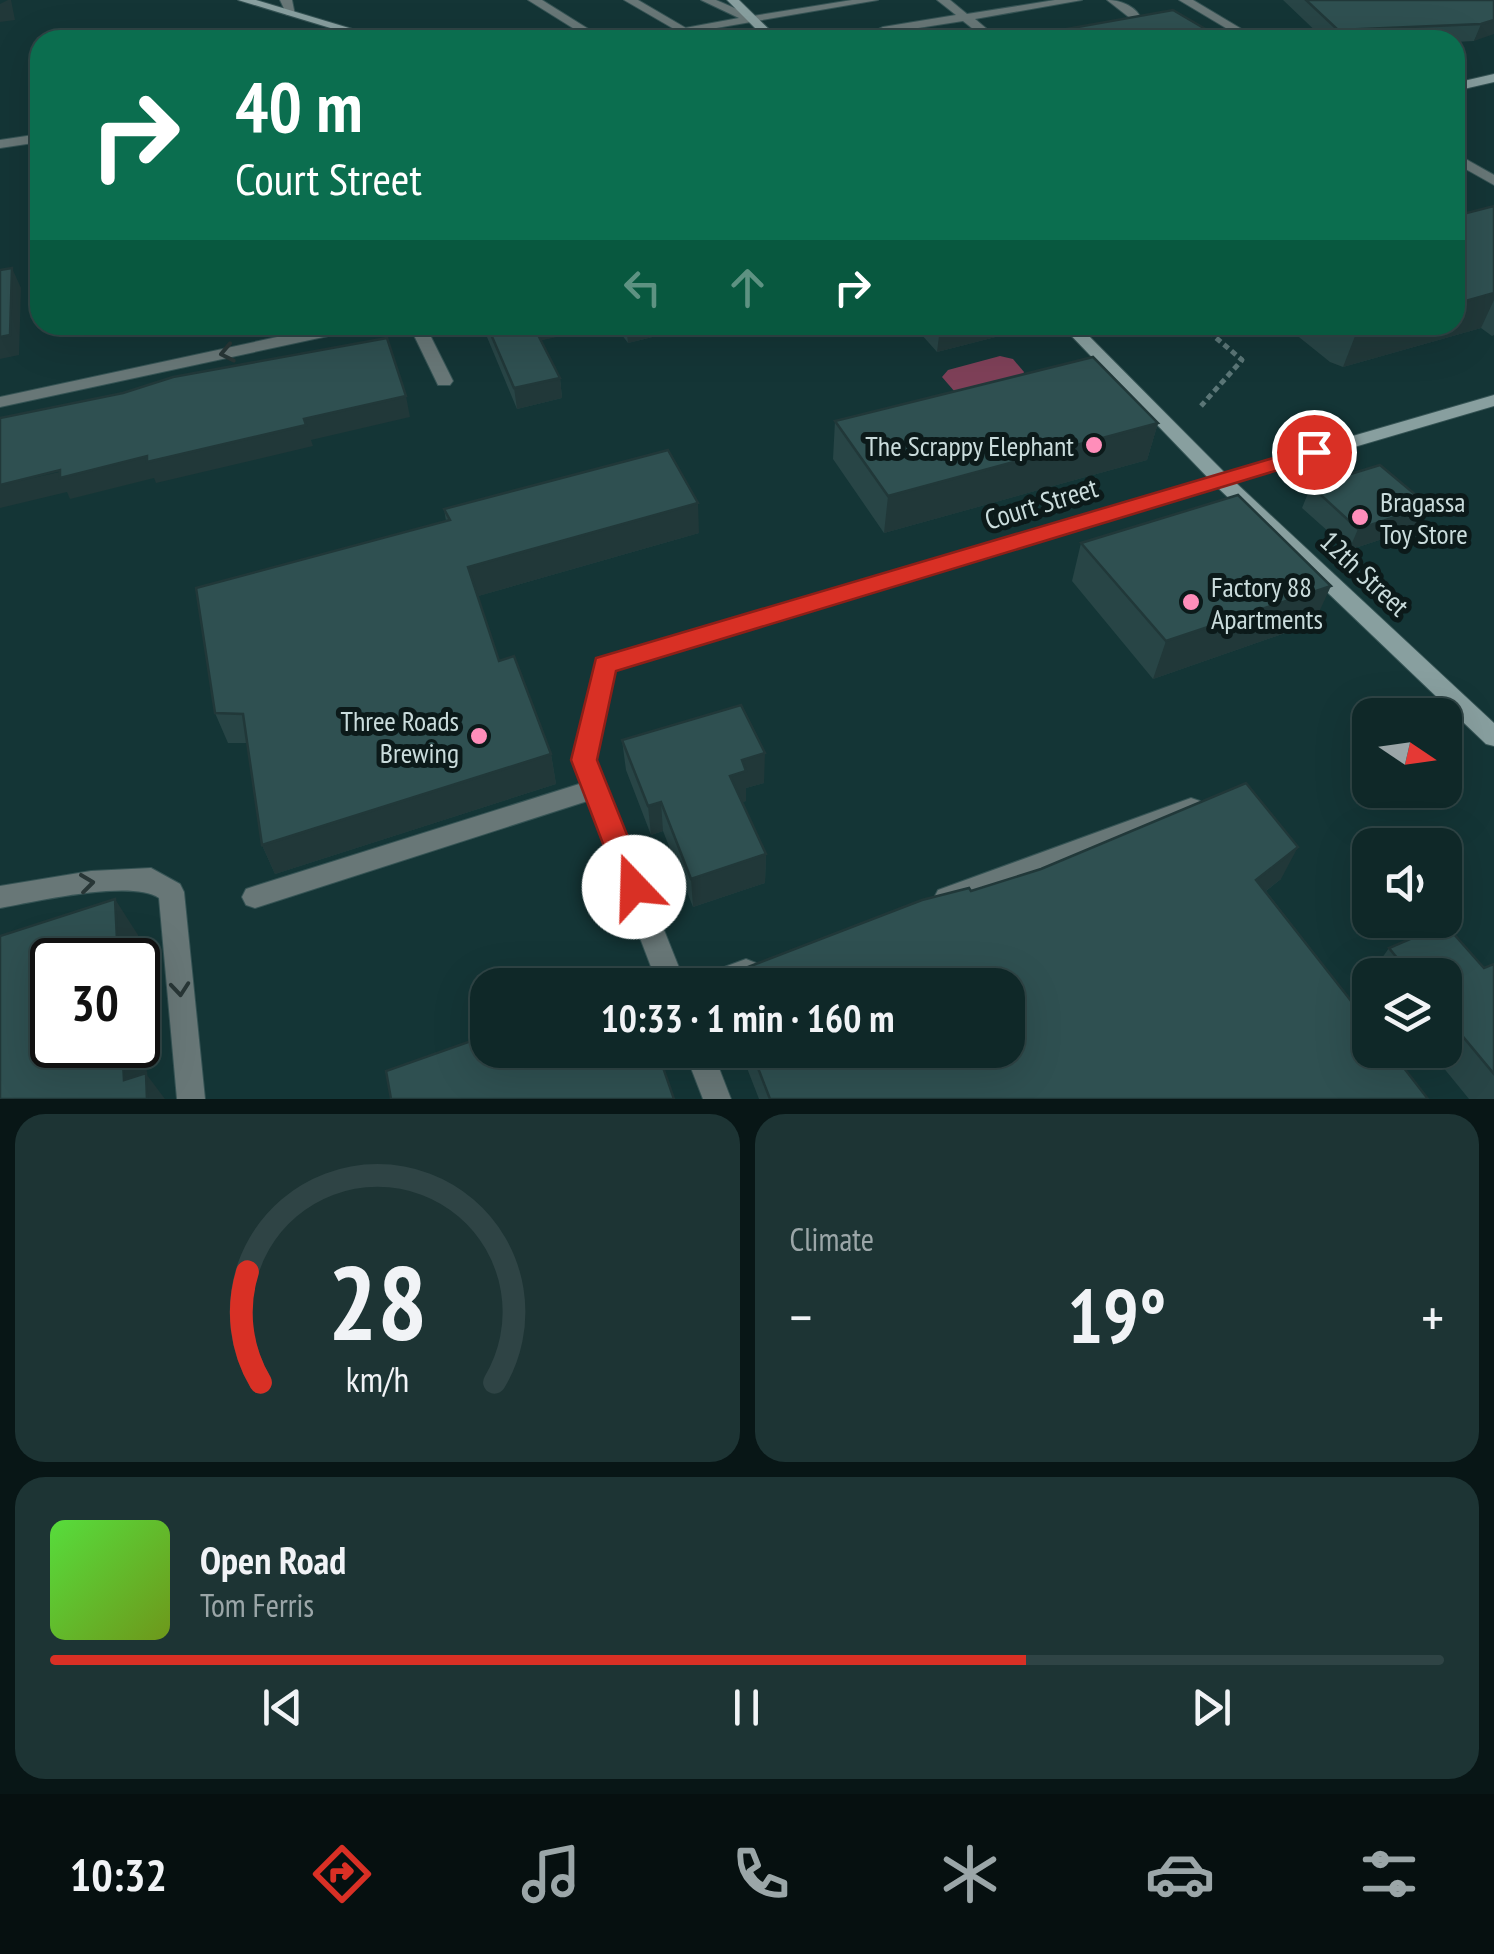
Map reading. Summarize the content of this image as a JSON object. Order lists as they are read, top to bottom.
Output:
{
  "streets": {
    "main road": ["Court Street", "12th Street"]
  },
  "crossings": [
    ["Court Street", "12th Street"]
  ],
  "places": [
    "The Scrappy Elephant",
    "Bragassa Toy Store",
    "Factory 88 Apartments",
    "Three Roads Brewing"
  ],
  "north": "right",
  "page": {
    "turn": ["40 m", "Court Street"],
    "limit": "30",
    "trip": "10:33 · 1 min · 160 m",
    "tile": "Climate",
    "heat": ["−", "19°", "+"],
    "song": ["Open Road", "Tom Ferris"],
    "tabs": "10:32",
    "gauge": ["28", "km/h"]
  }
}
